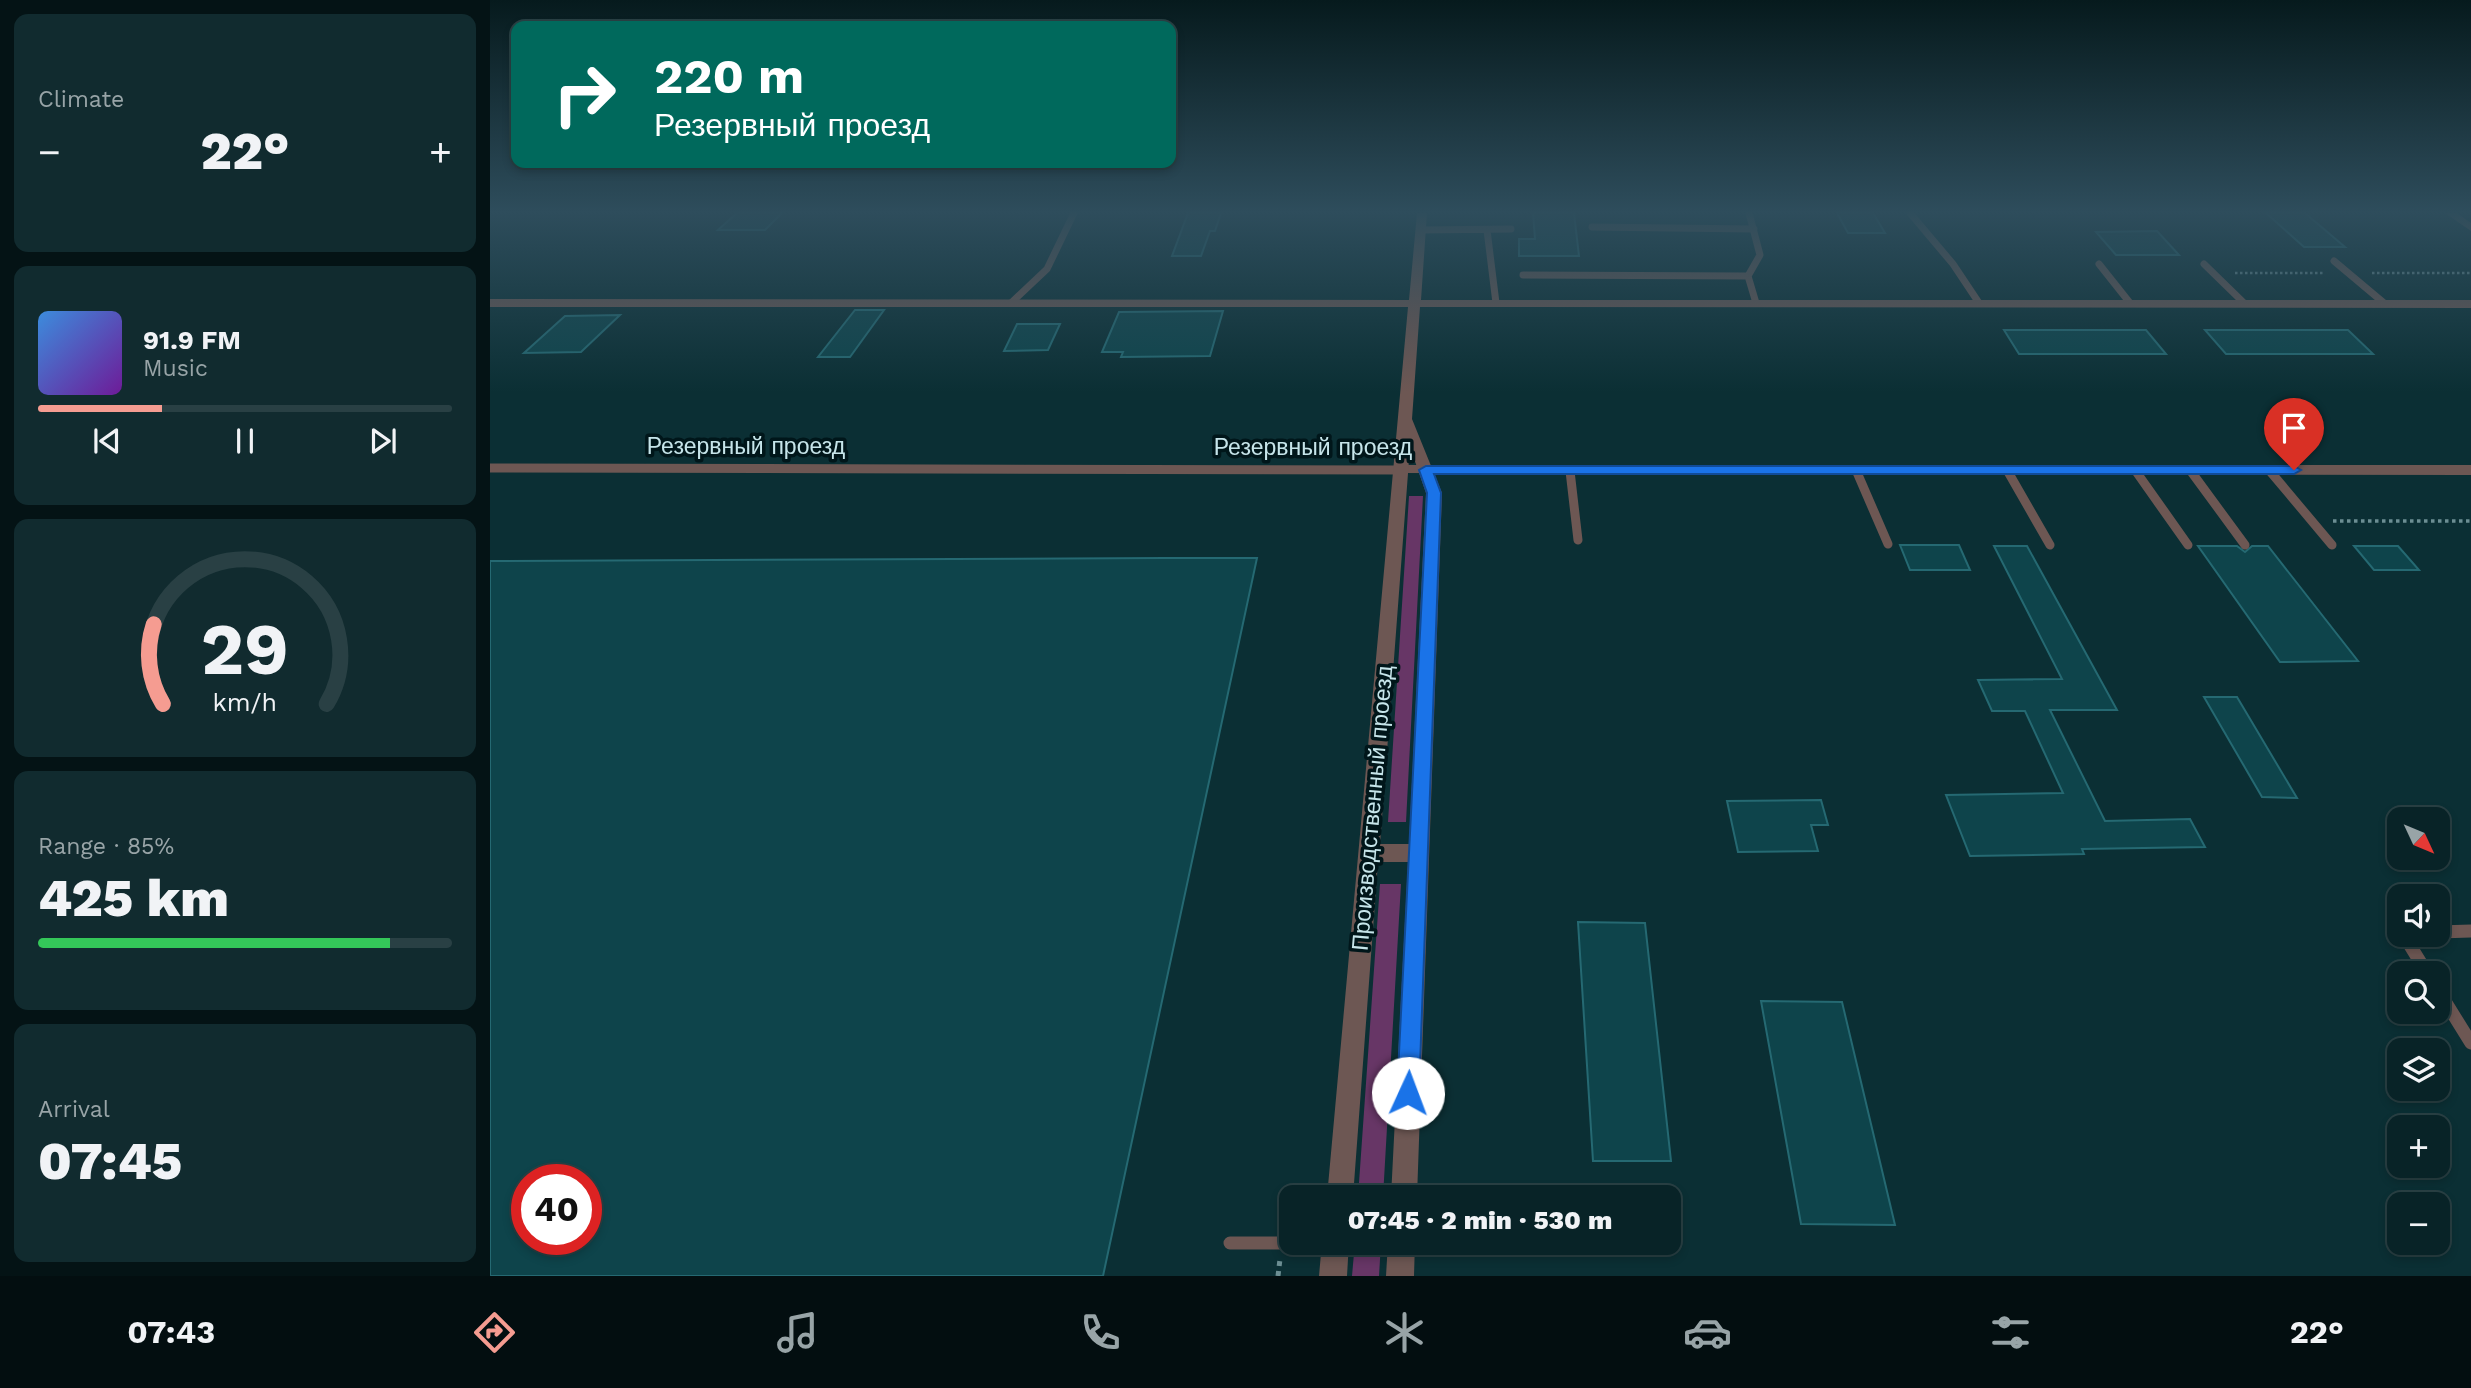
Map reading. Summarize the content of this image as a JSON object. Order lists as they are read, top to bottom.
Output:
{
  "streets": {
    "street": ["Резервный проезд", "Производственный проезд"]
  },
  "crossings": [
    ["Резервный проезд", "Производственный проезд"]
  ],
  "north": "bottom right",
  "page": {
    "tile": [
      "Climate",
      ["Range · 85%", "425 km"],
      ["Arrival", "07:45"]
    ],
    "turn": ["220 m", "Резервный проезд"],
    "heat": ["−", "22°", "+"],
    "song": ["91.9 FM", "Music"],
    "map_buttons": ["+", "−"],
    "limit": "40",
    "trip": "07:45 · 2 min · 530 m",
    "tabs": ["07:43", "22°"],
    "gauge": ["29", "km/h"]
  }
}
